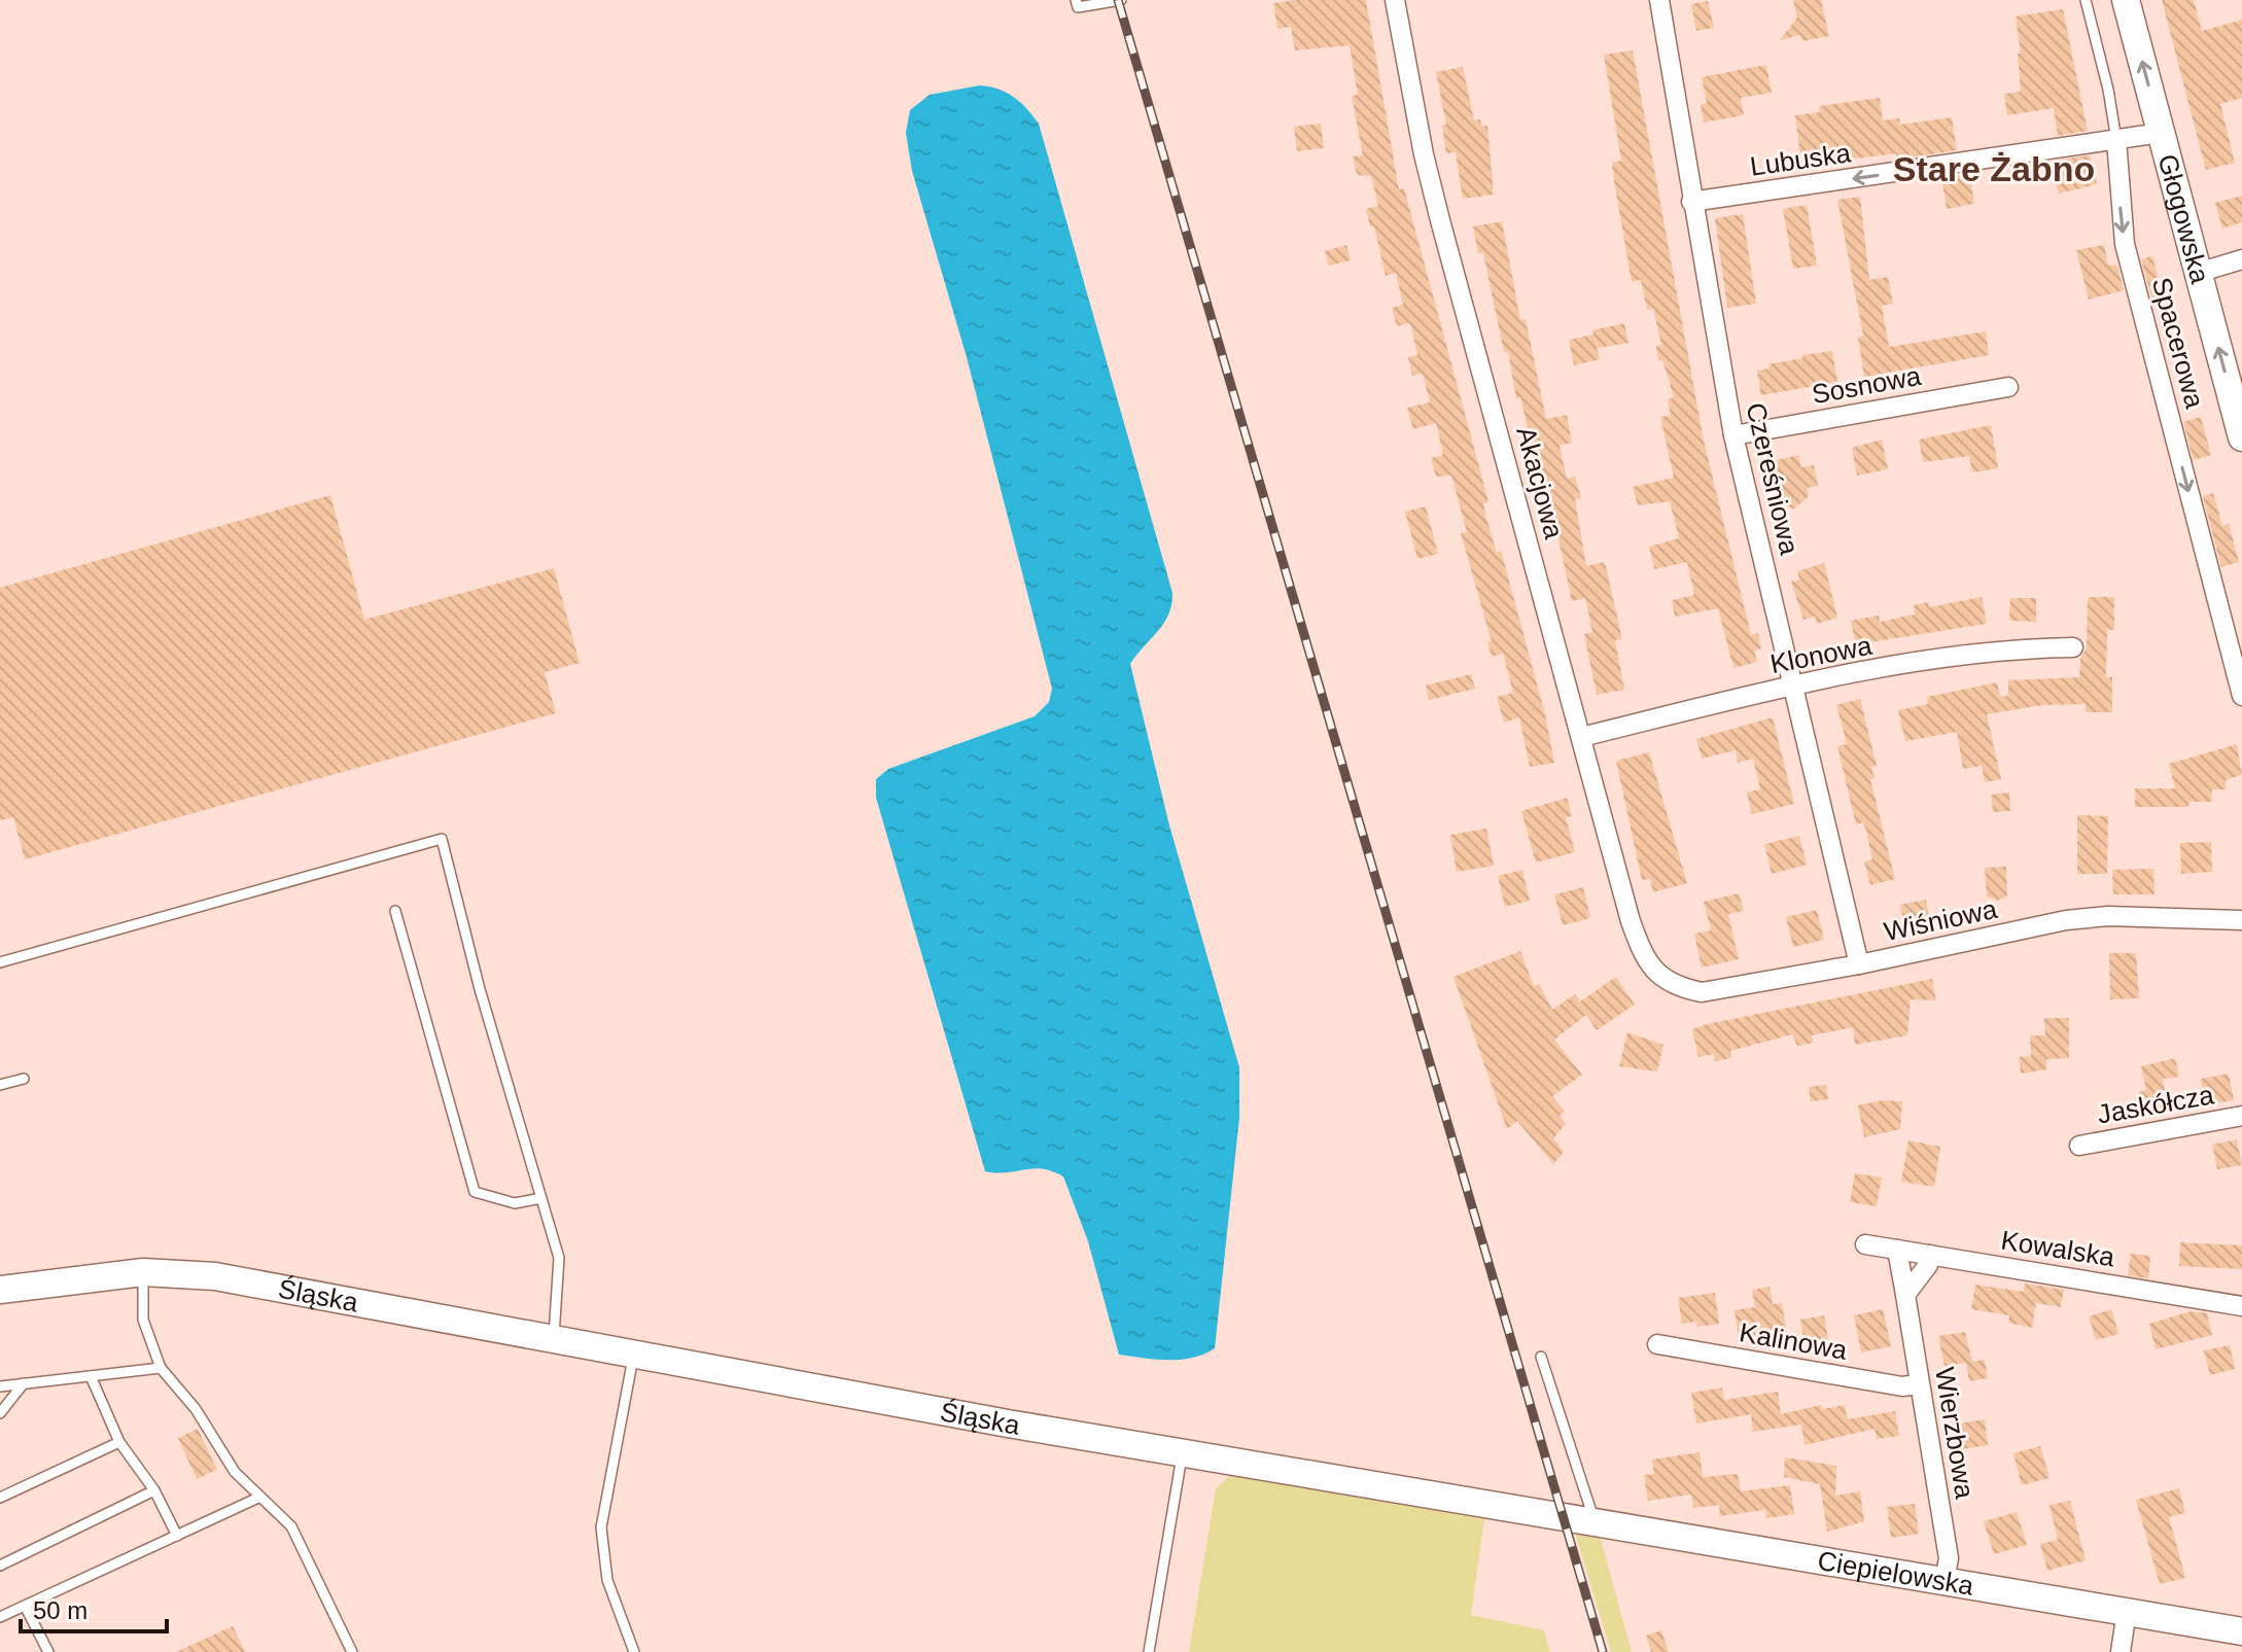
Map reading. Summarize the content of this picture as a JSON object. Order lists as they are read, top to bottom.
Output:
{
  "streets": {
    "street": [
      "Lubuska",
      "Głogowska",
      "Spacerowa",
      "Sosnowa",
      "Czereśniowa",
      "Akacjowa",
      "Klonowa",
      "Wiśniowa",
      "Jaskółcza",
      "Kowalska",
      "Śląska",
      "Kalinowa",
      "Wierzbowa",
      "Ciepielowska"
    ]
  },
  "crossings": [
    ["Lubuska", "Głogowska"],
    ["Lubuska", "Spacerowa"],
    ["Lubuska", "Czereśniowa"],
    ["Sosnowa", "Czereśniowa"],
    ["Czereśniowa", "Klonowa"],
    ["Czereśniowa", "Wiśniowa"],
    ["Akacjowa", "Klonowa"],
    ["Akacjowa", "Wiśniowa"],
    ["Kowalska", "Wierzbowa"],
    ["Śląska", "Ciepielowska"],
    ["Kalinowa", "Wierzbowa"],
    ["Wierzbowa", "Ciepielowska"]
  ],
  "one_way": ["Lubuska", "Głogowska", "Spacerowa"],
  "districts": ["Stare Żabno"],
  "scale_bar": "50 m"
}
